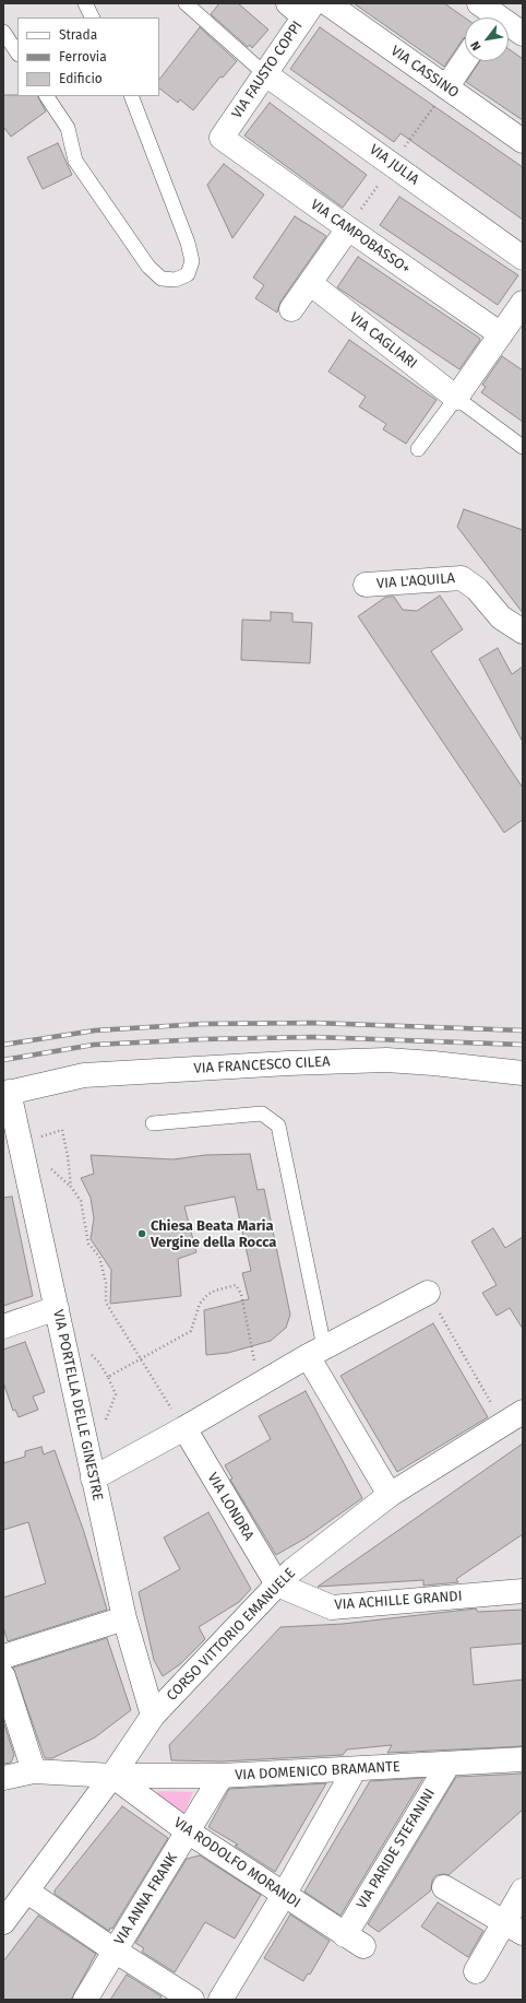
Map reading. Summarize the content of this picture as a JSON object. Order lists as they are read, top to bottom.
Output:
{
  "streets": {
    "street": [
      "VIA FAUSTO COPPI",
      "VIA CASSINO",
      "VIA JULIA",
      "VIA CAMPOBASSO+",
      "VIA CAGLIARI",
      "VIA L'AQUILA",
      "VIA FRANCESCO CILEA",
      "VIA PORTELLA DELLE GINESTRE",
      "VIA LONDRA",
      "VIA ACHILLE GRANDI",
      "CORSO VITTORIO EMANUELE",
      "VIA DOMENICO BRAMANTE",
      "VIA PARIDE STEFANINI",
      "VIA RODOLFO MORANDI",
      "VIA ANNA FRANK"
    ]
  },
  "crossings": [
    ["VIA FAUSTO COPPI", "VIA JULIA"],
    ["VIA FAUSTO COPPI", "VIA CAMPOBASSO+"],
    ["VIA FRANCESCO CILEA", "VIA PORTELLA DELLE GINESTRE"],
    ["VIA PORTELLA DELLE GINESTRE", "CORSO VITTORIO EMANUELE"],
    ["VIA LONDRA", "VIA ACHILLE GRANDI"],
    ["VIA LONDRA", "CORSO VITTORIO EMANUELE"],
    ["VIA ACHILLE GRANDI", "CORSO VITTORIO EMANUELE"],
    ["CORSO VITTORIO EMANUELE", "VIA DOMENICO BRAMANTE"],
    ["CORSO VITTORIO EMANUELE", "VIA RODOLFO MORANDI"],
    ["VIA DOMENICO BRAMANTE", "VIA PARIDE STEFANINI"],
    ["VIA DOMENICO BRAMANTE", "VIA RODOLFO MORANDI"],
    ["VIA DOMENICO BRAMANTE", "VIA ANNA FRANK"],
    ["VIA PARIDE STEFANINI", "VIA RODOLFO MORANDI"],
    ["VIA RODOLFO MORANDI", "VIA ANNA FRANK"]
  ],
  "places": ["Chiesa Beata Maria Vergine della Rocca"],
  "legend": ["Strada", "Ferrovia", "Edificio"],
  "north": "bottom left"
}
